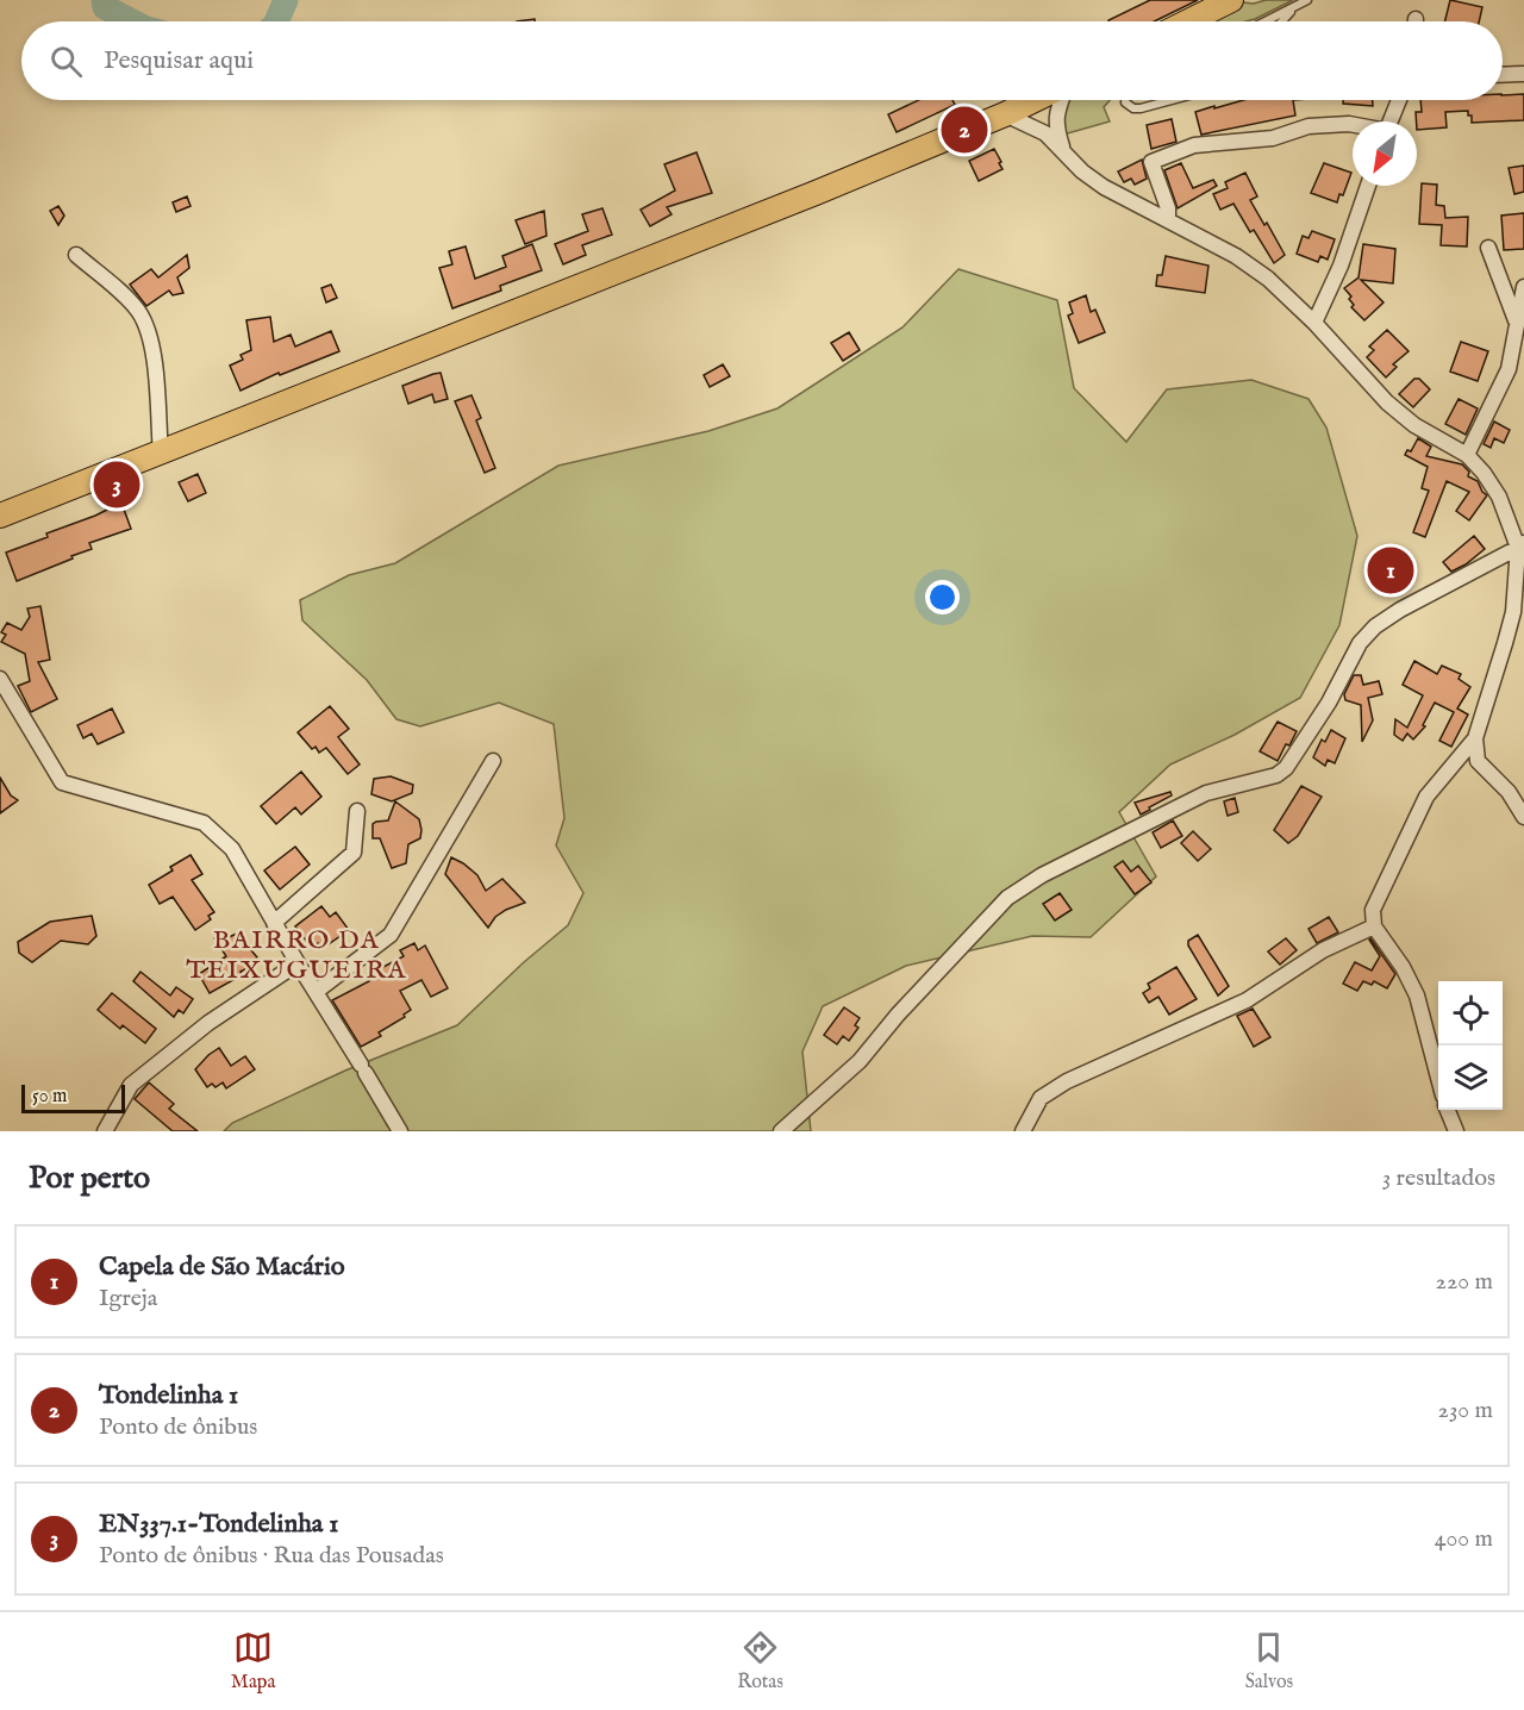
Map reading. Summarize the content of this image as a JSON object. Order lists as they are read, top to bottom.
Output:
{
  "districts": ["BAIRRO DA TEIXUGUEIRA"],
  "scale_bar": "50 m",
  "north": "bottom left",
  "page": {
    "search": "Pesquisar aqui",
    "pins": ["2", "3", "1"],
    "scale": "50 m",
    "heading": ["Por perto", "3 resultados"],
    "list": [
      {
        "mark": "1",
        "name": "Capela de São Macário",
        "note": "Igreja",
        "value": "220 m"
      },
      {
        "mark": "2",
        "name": "Tondelinha 1",
        "note": "Ponto de ônibus",
        "value": "230 m"
      },
      {
        "mark": "3",
        "name": "EN337.1-Tondelinha 1",
        "note": "Ponto de ônibus · Rua das Pousadas",
        "value": "400 m"
      }
    ],
    "nav": ["Mapa", "Rotas", "Salvos"]
  }
}
